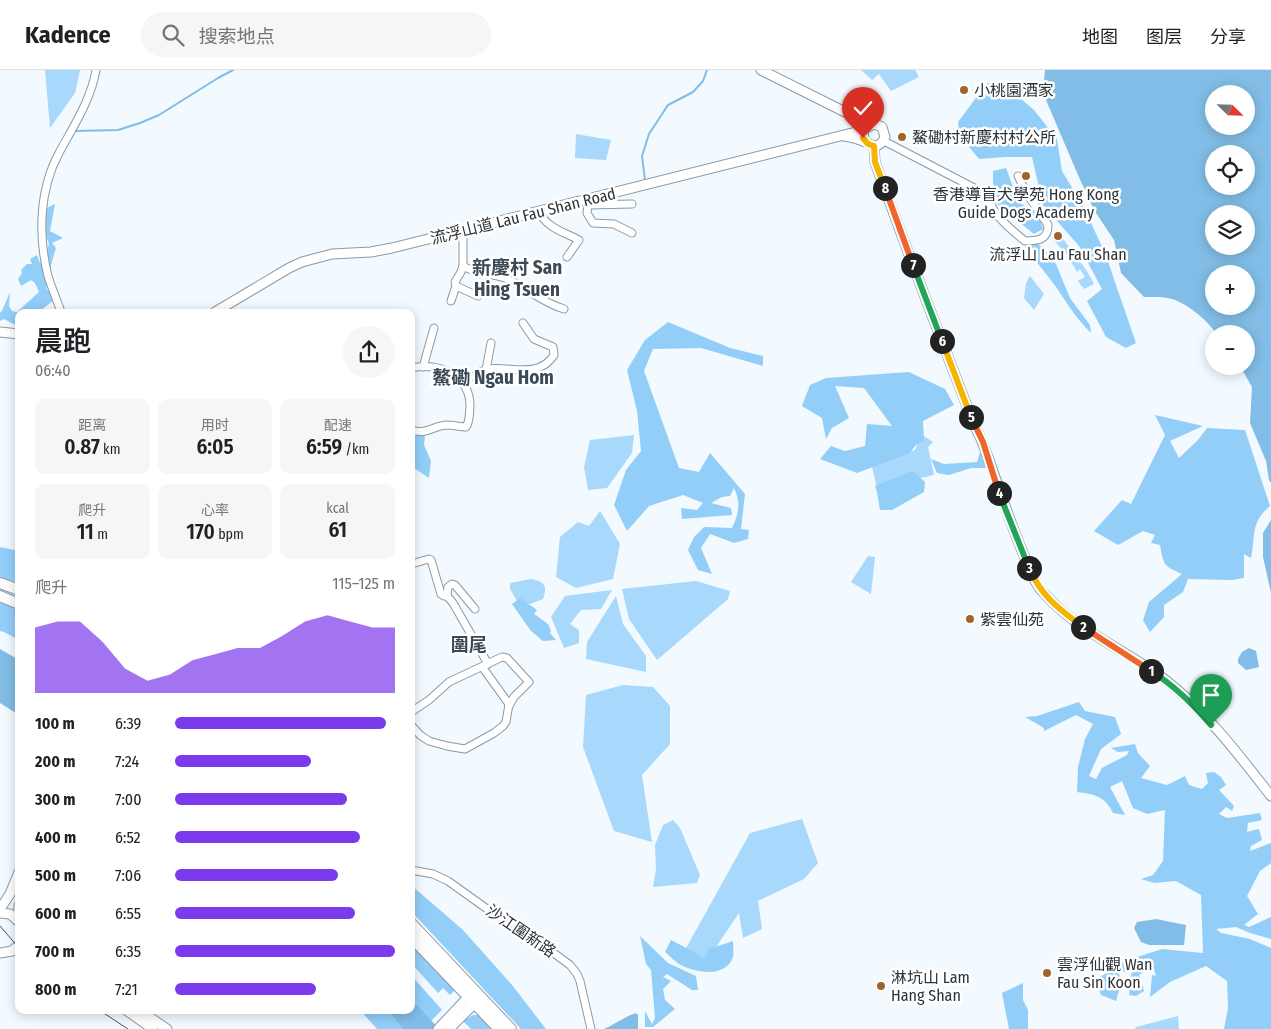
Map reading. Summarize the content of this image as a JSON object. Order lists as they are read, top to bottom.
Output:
{
  "streets": {
    "street": ["流浮山道 Lau Fau Shan Road", "沙江圍新路"]
  },
  "districts": ["新慶村 San Hing Tsuen", "鰲磡 Ngau Hom", "圍尾"],
  "places": [
    "小桃園酒家",
    "鰲磡村新慶村村公所",
    "香港導盲犬學苑 Hong Kong Guide Dogs Academy",
    "流浮山 Lau Fau Shan",
    "紫雲仙苑",
    "雲浮仙觀 Wan Fau Sin Koon",
    "淋坑山 Lam Hang Shan"
  ],
  "north": "bottom right",
  "page": {
    "header": "Kadence",
    "search": "搜索地点",
    "nav": ["地图", "图层", "分享"],
    "map_buttons": ["+", "−"],
    "pins": [
      "8",
      "7",
      "6",
      "5",
      "4",
      "3",
      "2",
      "1"
    ],
    "heading": ["晨跑", "06:40"],
    "stats": [
      ["距离", "0.87 km"],
      ["用时", "6:05"],
      ["配速", "6:59 /km"],
      ["爬升", "11 m"],
      ["心率", "170 bpm"],
      ["kcal", "61"]
    ],
    "chart": ["爬升", "115–125 m"],
    "list": [
      {
        "name": "100 m",
        "note": "6:39"
      },
      {
        "name": "200 m",
        "note": "7:24"
      },
      {
        "name": "300 m",
        "note": "7:00"
      },
      {
        "name": "400 m",
        "note": "6:52"
      },
      {
        "name": "500 m",
        "note": "7:06"
      },
      {
        "name": "600 m",
        "note": "6:55"
      },
      {
        "name": "700 m",
        "note": "6:35"
      },
      {
        "name": "800 m",
        "note": "7:21"
      }
    ]
  }
}
